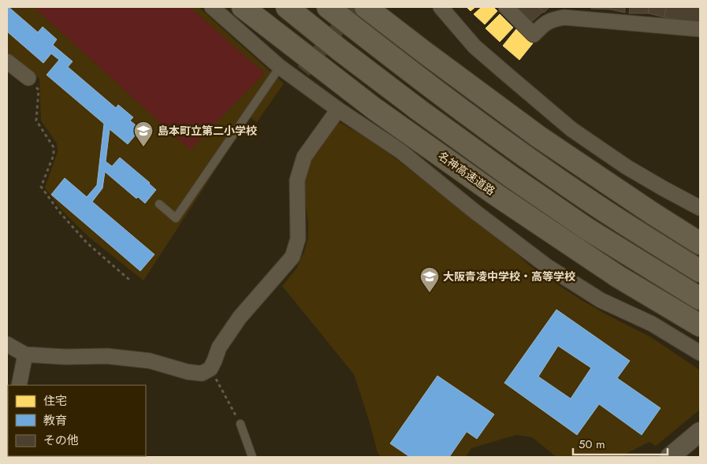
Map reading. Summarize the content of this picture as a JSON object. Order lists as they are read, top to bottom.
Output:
{
  "streets": {
    "highway": ["名神高速道路"]
  },
  "places": {
    "school or university": ["島本町立第二小学校", "大阪青凌中学校・高等学校"]
  },
  "legend": ["住宅", "教育", "その他"],
  "scale_bar": "50 m"
}
